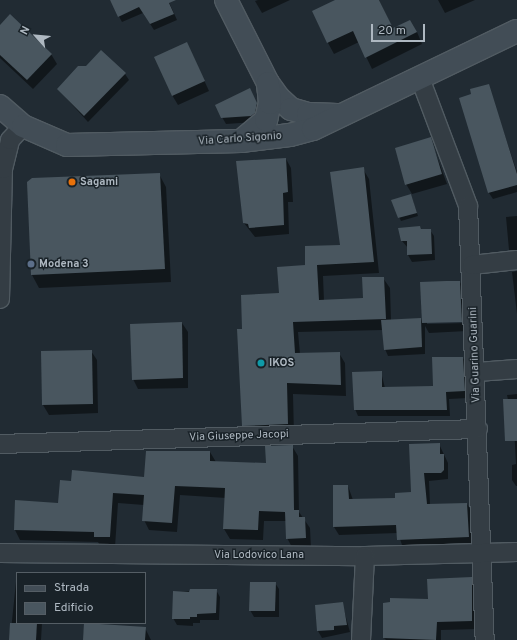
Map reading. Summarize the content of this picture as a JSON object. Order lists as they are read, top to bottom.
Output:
{
  "streets": {
    "street": [
      "Via Carlo Sigonio",
      "Via Guarino Guarini",
      "Via Giuseppe Jacopi",
      "Via Lodovico Lana"
    ]
  },
  "crossings": [
    ["Via Carlo Sigonio", "Via Guarino Guarini"],
    ["Via Guarino Guarini", "Via Giuseppe Jacopi"],
    ["Via Guarino Guarini", "Via Lodovico Lana"]
  ],
  "places": ["Sagami", "Modena 3", "IKOS"],
  "legend": ["Strada", "Edificio"],
  "scale_bar": "20 m",
  "north": "top left"
}
